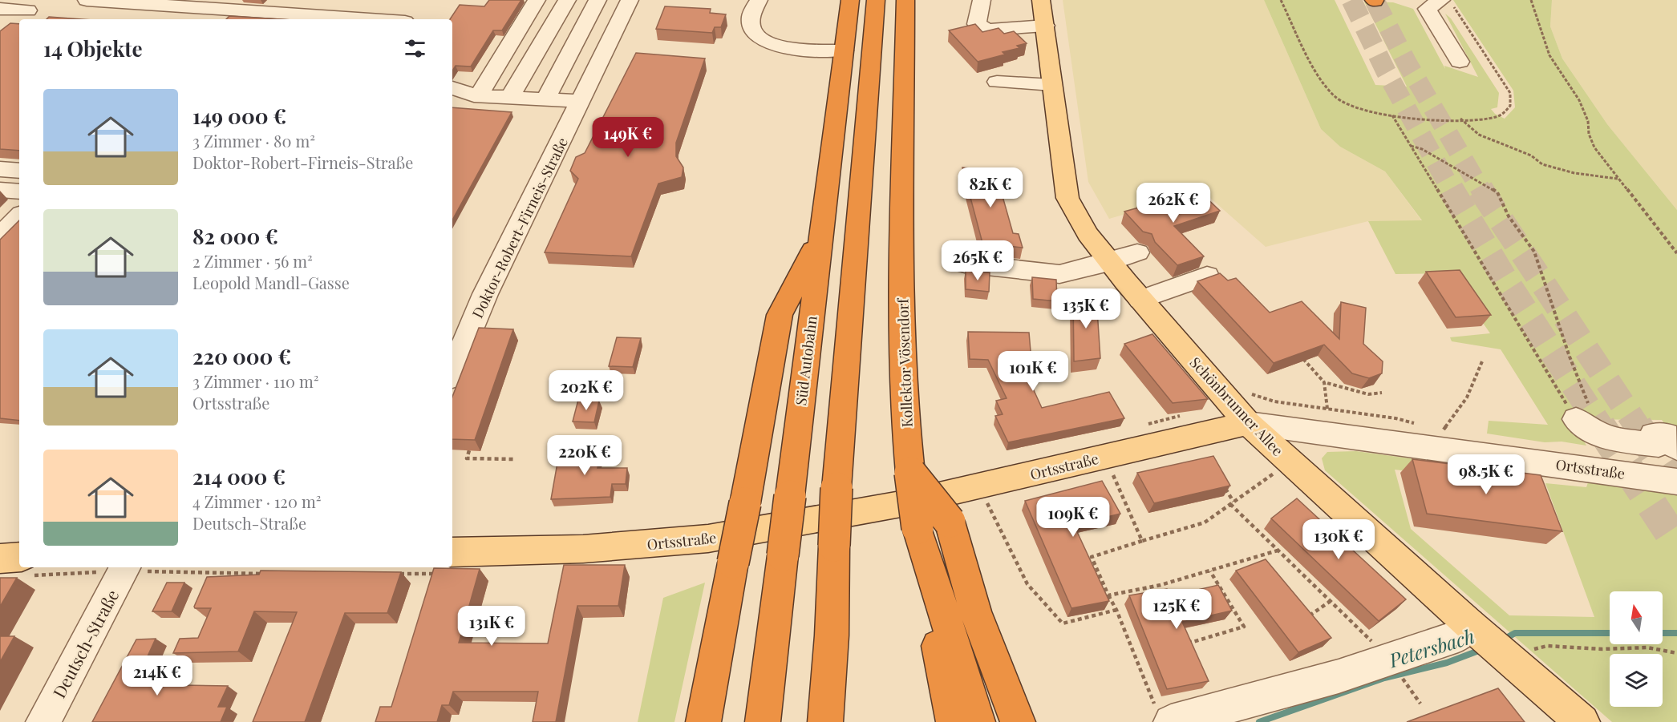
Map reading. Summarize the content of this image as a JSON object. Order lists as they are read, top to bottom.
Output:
{
  "streets": {
    "highway": ["Süd Autobahn", "Kollektor Vösendorf"],
    "main road": ["Schönbrunner Allee", "Ortsstraße"],
    "street": ["Doktor-Robert-Firneis-Straße", "Deutsch-Straße"]
  },
  "crossings": [
    ["Schönbrunner Allee", "Ortsstraße"]
  ],
  "water": ["Petersbach"],
  "north": "top",
  "page": {
    "heading": "14 Objekte",
    "list": [
      {
        "name": "149 000 €",
        "note": "3 Zimmer · 80 m² · Doktor-Robert-Firneis-Straße"
      },
      {
        "name": "82 000 €",
        "note": "2 Zimmer · 56 m² · Leopold Mandl-Gasse"
      },
      {
        "name": "220 000 €",
        "note": "3 Zimmer · 110 m² · Ortsstraße"
      },
      {
        "name": "214 000 €",
        "note": "4 Zimmer · 120 m² · Deutsch-Straße"
      }
    ],
    "price": [
      "149K €",
      "82K €",
      "262K €",
      "265K €",
      "135K €",
      "101K €",
      "202K €",
      "220K €",
      "98.5K €",
      "109K €",
      "130K €",
      "125K €",
      "131K €",
      "214K €"
    ]
  }
}
